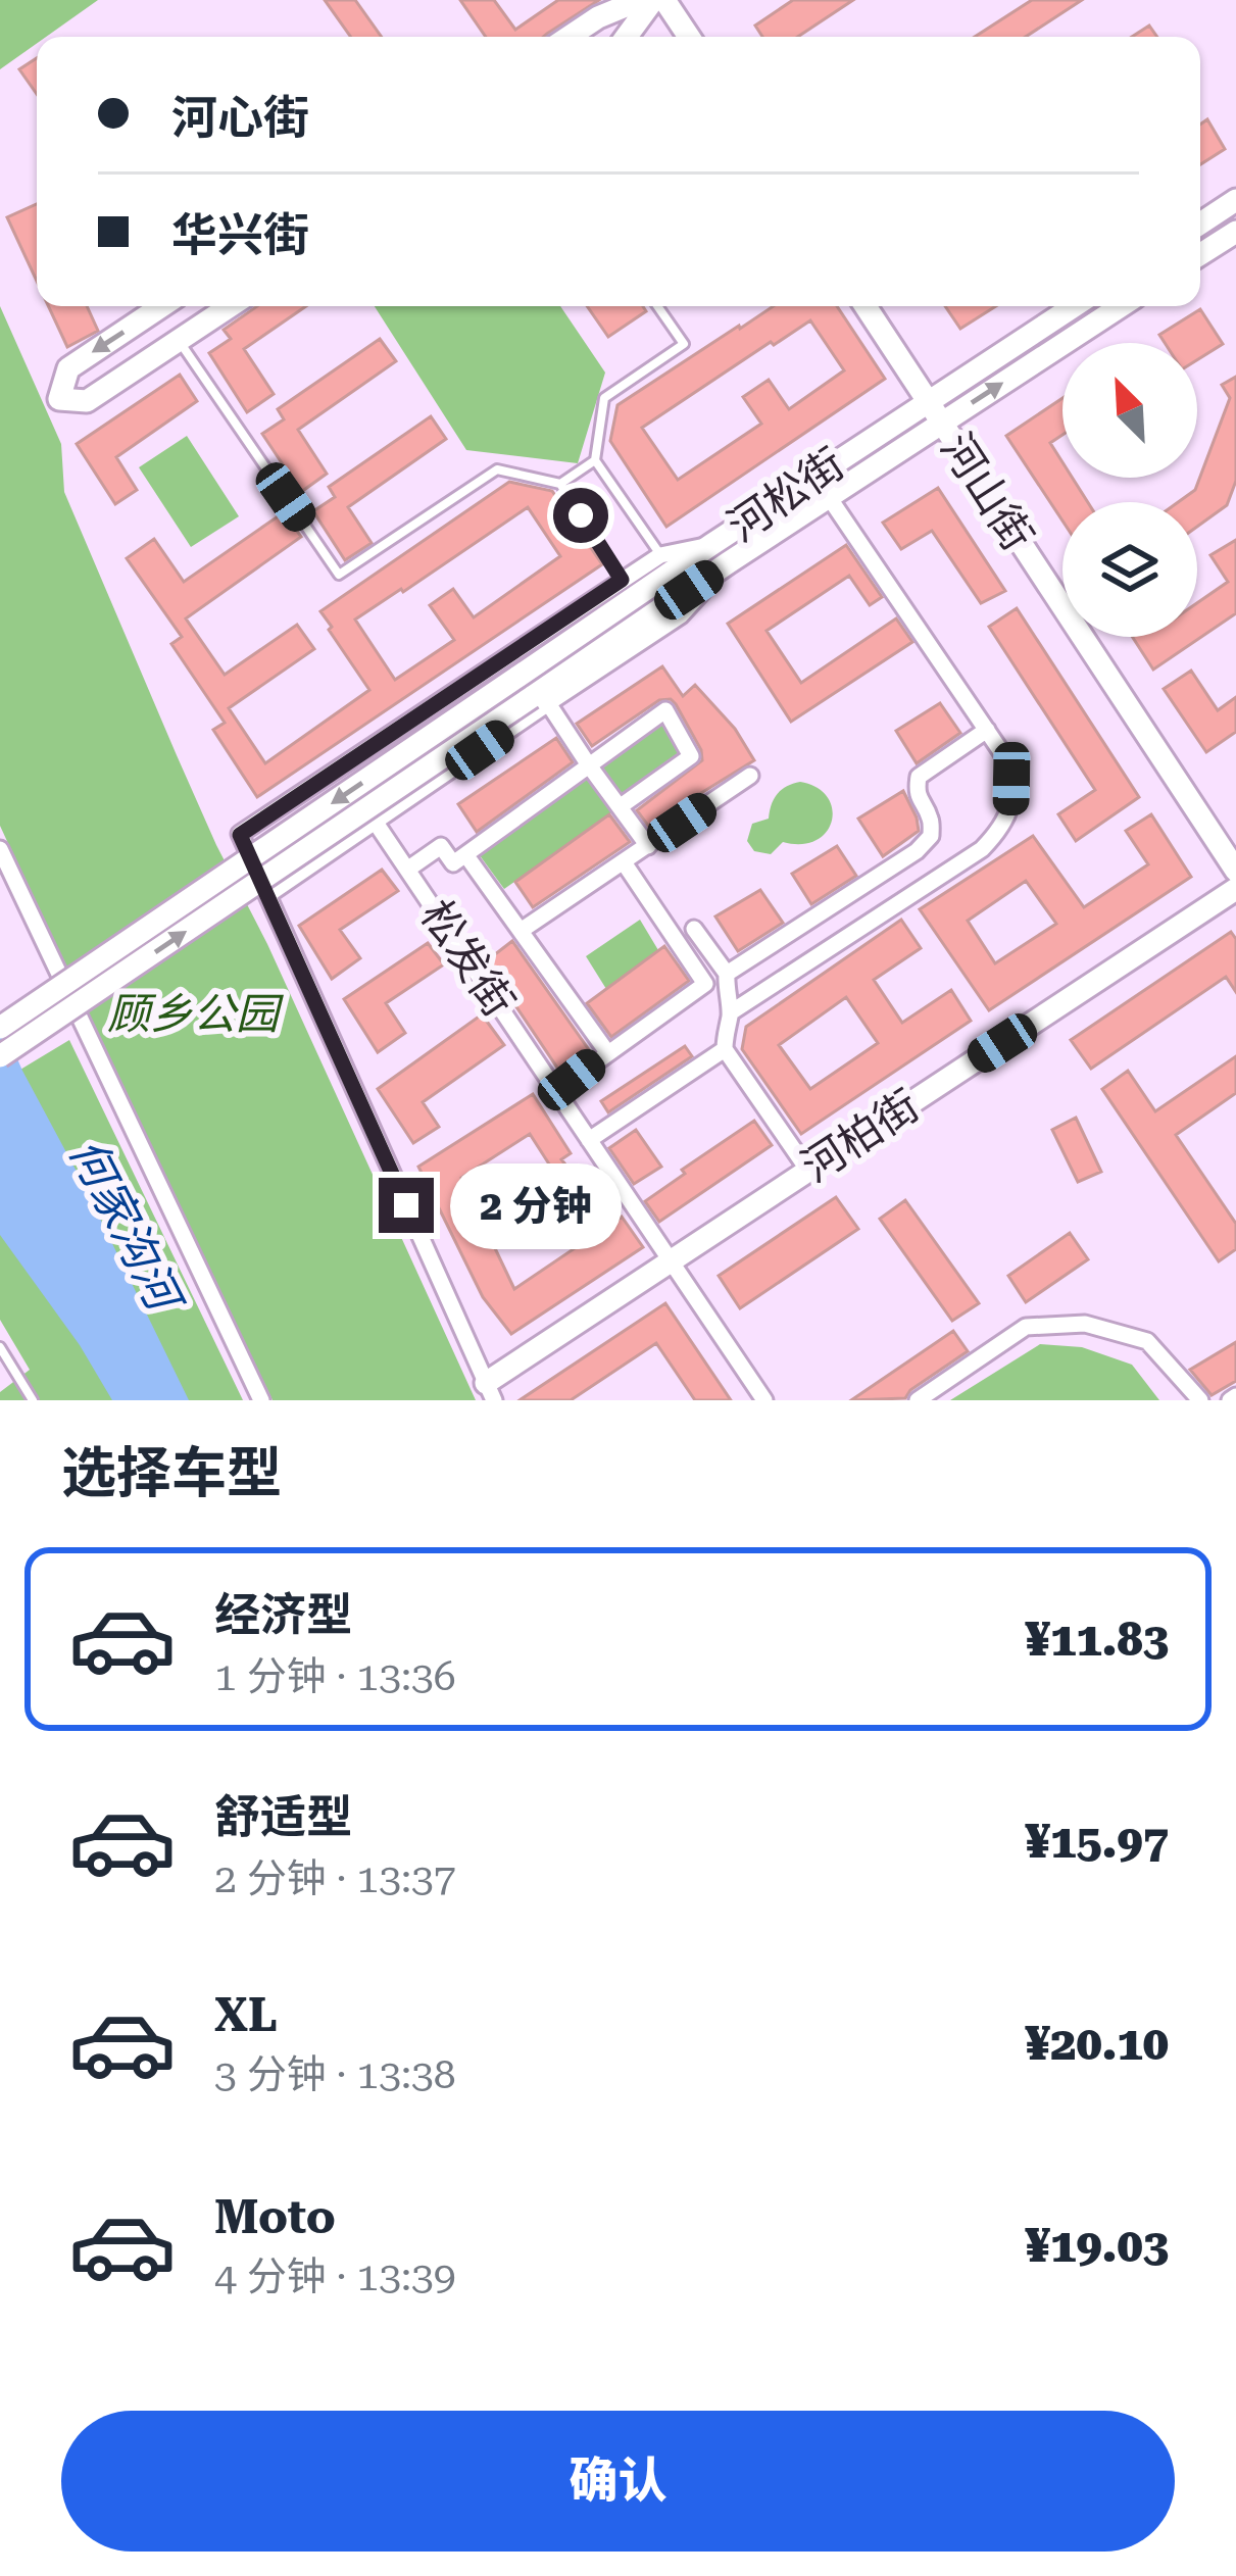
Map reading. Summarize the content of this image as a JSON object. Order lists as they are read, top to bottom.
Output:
{
  "streets": {
    "main road": ["河山街", "河松街", "河柏街"],
    "street": ["松发街"]
  },
  "crossings": [
    ["河山街", "河松街"],
    ["松发街", "河柏街"]
  ],
  "water": ["何家沟河"],
  "parks": ["顾乡公园"],
  "north": "top left",
  "page": {
    "banner": ["河心街", "华兴街"],
    "bubble": "2 分钟",
    "heading": "选择车型",
    "list": [
      {
        "name": "经济型",
        "note": "1 分钟 · 13:36",
        "value": "¥11.83"
      },
      {
        "name": "舒适型",
        "note": "2 分钟 · 13:37",
        "value": "¥15.97"
      },
      {
        "name": "XL",
        "note": "3 分钟 · 13:38",
        "value": "¥20.10"
      },
      {
        "name": "Moto",
        "note": "4 分钟 · 13:39",
        "value": "¥19.03"
      }
    ],
    "buttons": "确认"
  }
}
